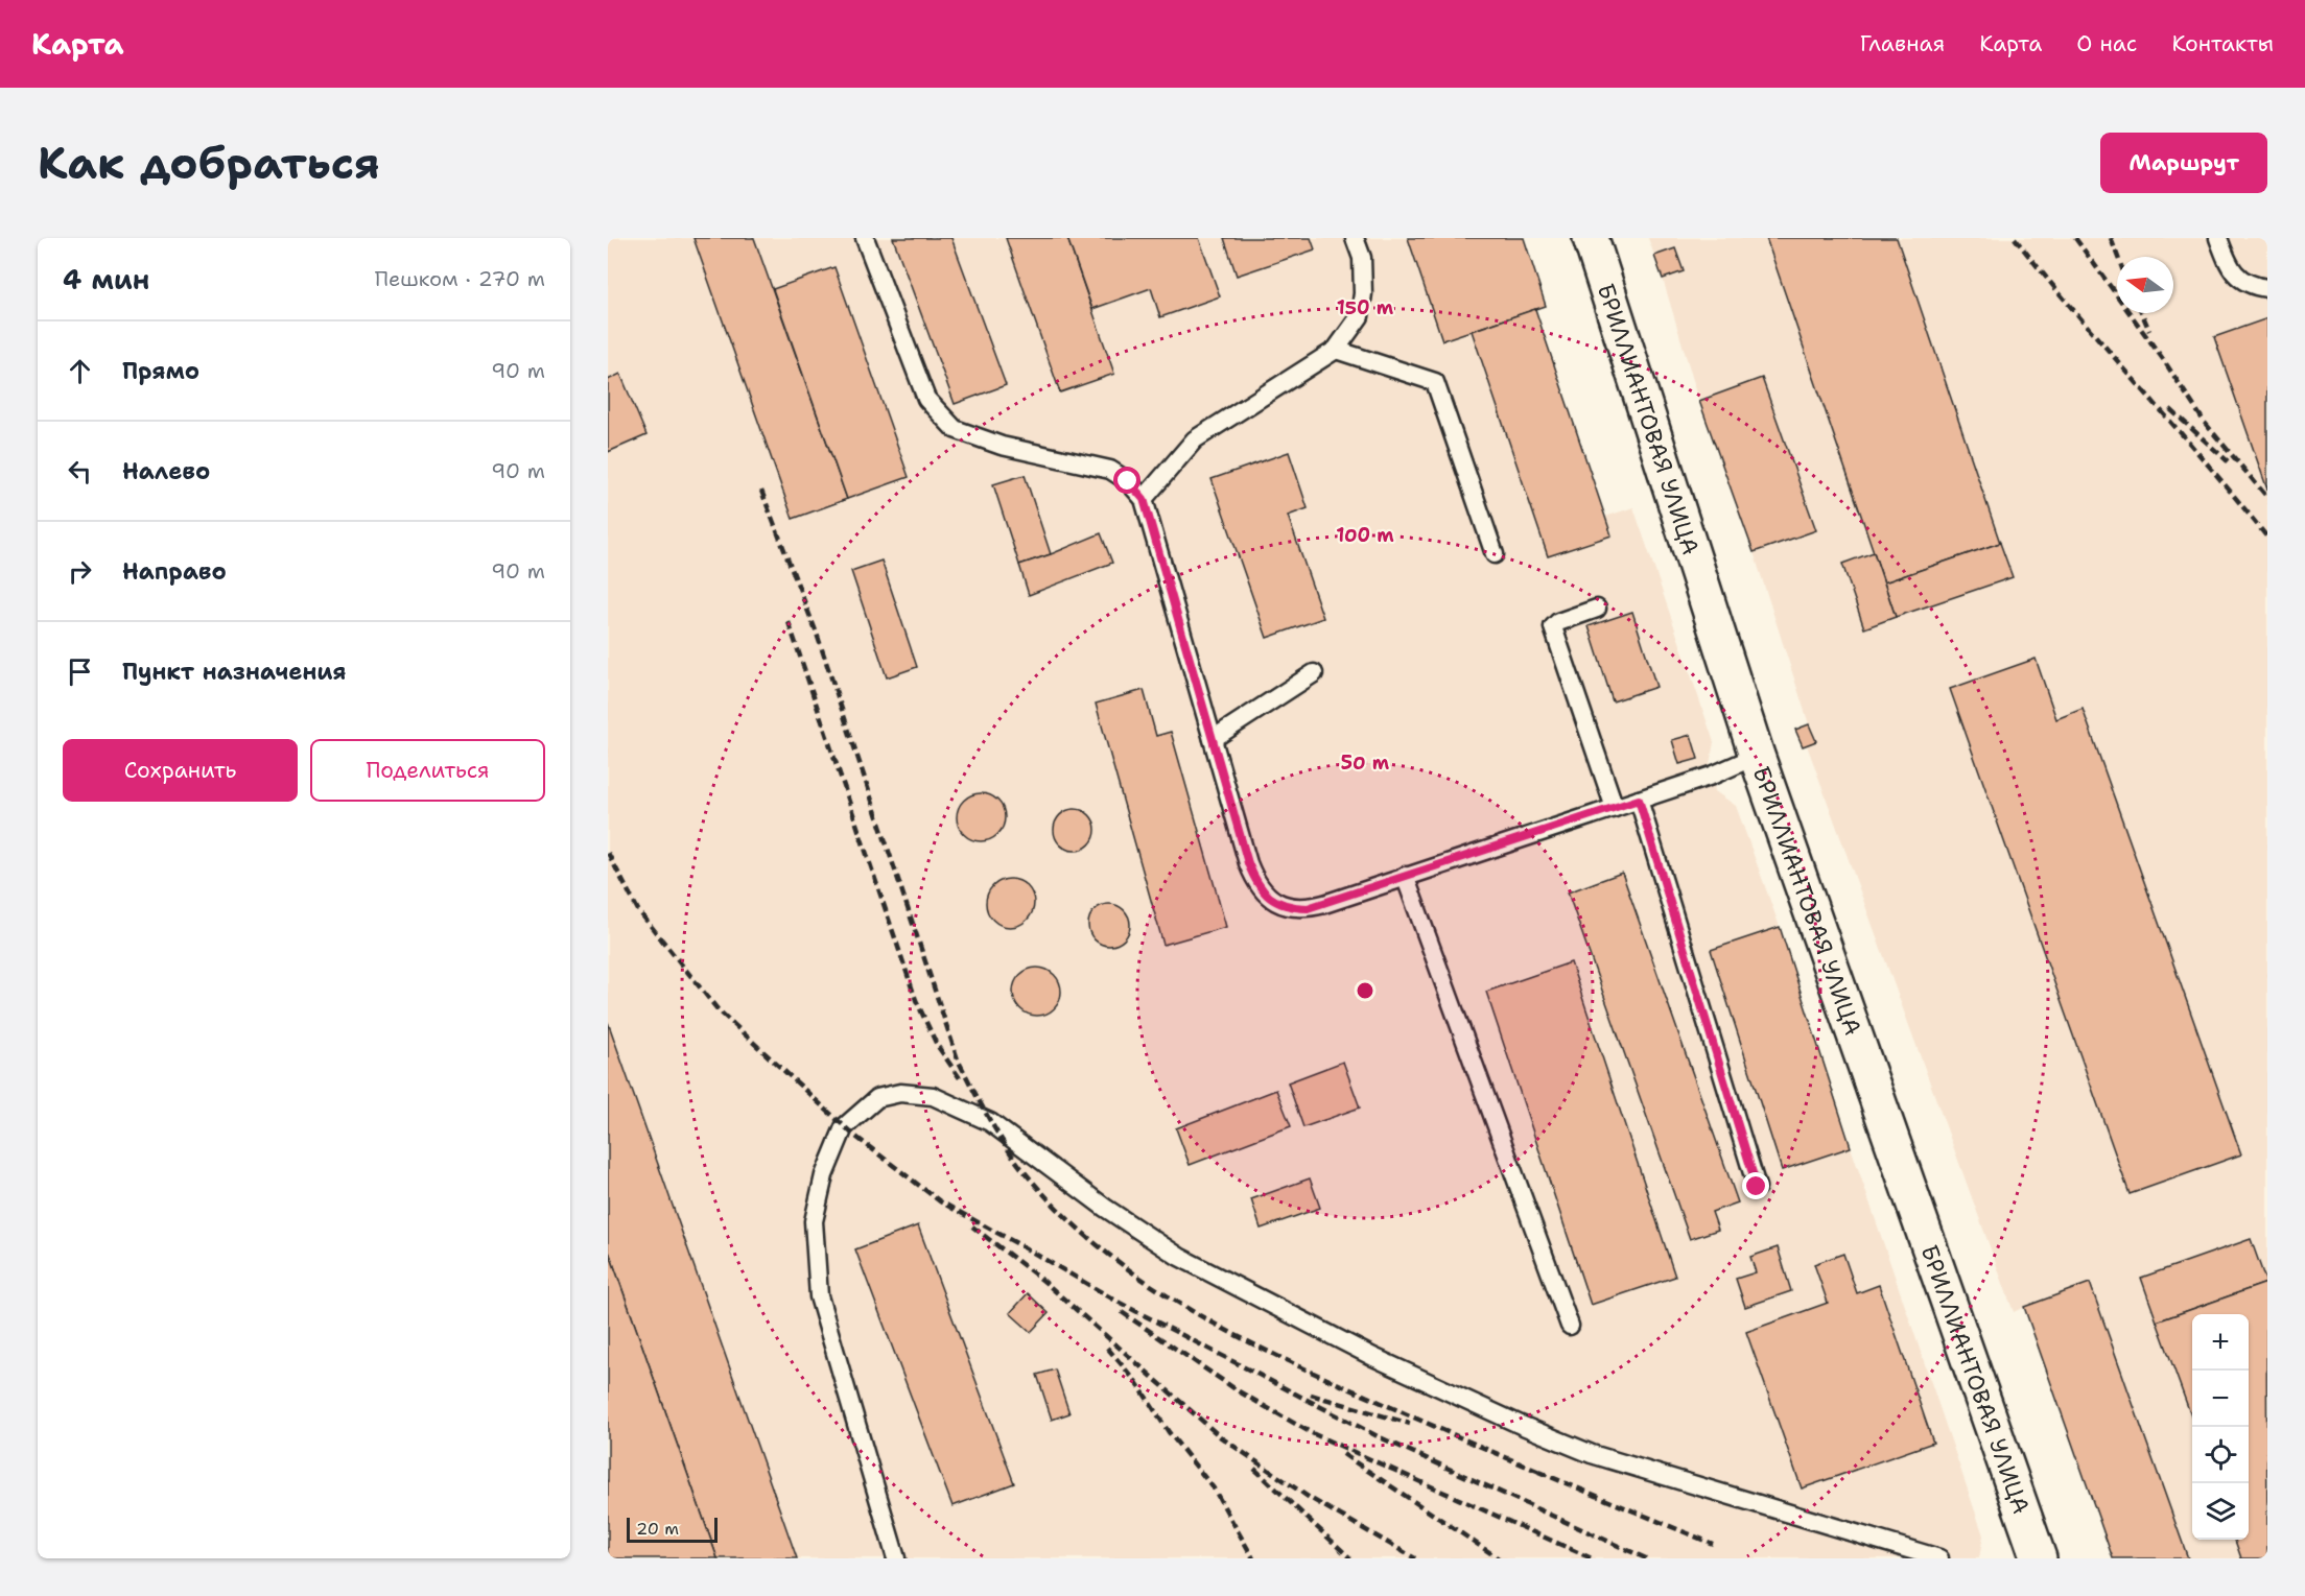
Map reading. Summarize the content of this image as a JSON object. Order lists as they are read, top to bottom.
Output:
{
  "streets": {
    "street": ["БРИЛЛИАНТОВАЯ УЛИЦА"]
  },
  "scale_bar": "20 m",
  "north": "left",
  "page": {
    "header": "Карта",
    "nav": [
      "Главная",
      "Карта",
      "О нас",
      "Контакты"
    ],
    "buttons": [
      "Маршрут",
      ["Сохранить", "Поделиться"]
    ],
    "title": "Как добраться",
    "heading": ["4 мин", "Пешком · 270 m"],
    "list": [
      ["Прямо", "90 m"],
      ["Налево", "90 m"],
      ["Направо", "90 m"],
      "Пункт назначения"
    ],
    "map_buttons": ["+", "−"],
    "scale": "20 m"
  },
  "rings": ["150 m", "100 m", "50 m"]
}
